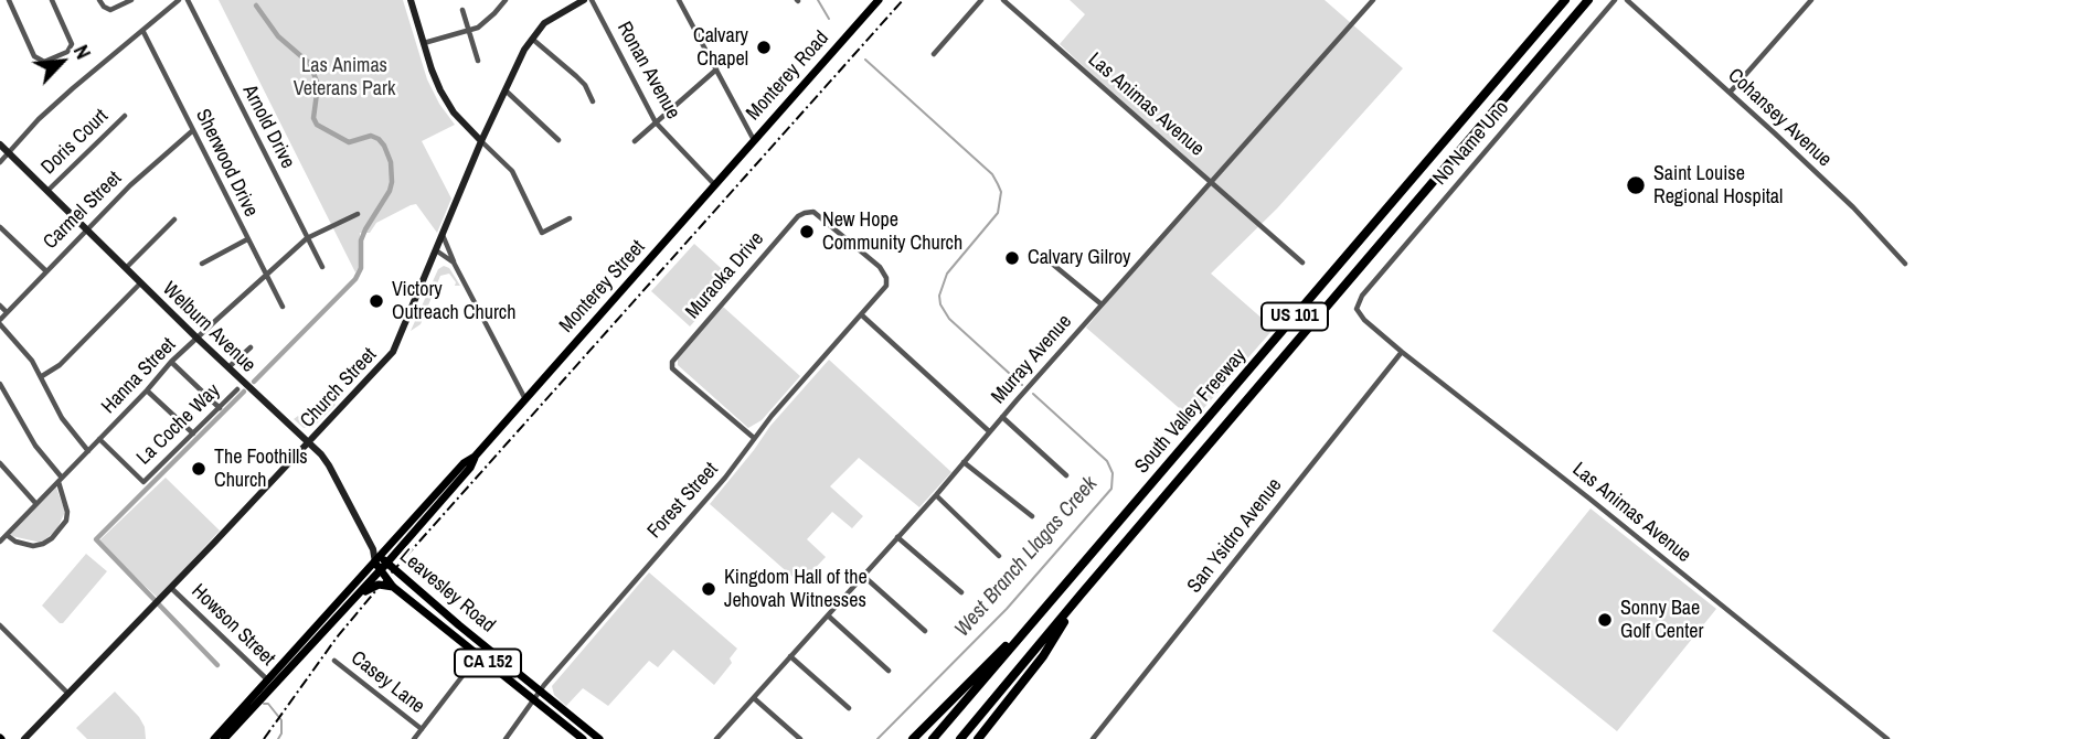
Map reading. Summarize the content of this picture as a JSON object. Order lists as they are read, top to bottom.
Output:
{
  "streets": {
    "highway": ["US 101", "South Valley Freeway"],
    "main road": [
      "Monterey Road",
      "Monterey Street",
      "Leavesley Road",
      "CA 152"
    ],
    "street": [
      "Ronan Avenue",
      "Las Animas Avenue",
      "Cohansey Avenue",
      "Arnold Drive",
      "Doris Court",
      "No Name Uno",
      "Sherwood Drive",
      "Carmel Street",
      "Muraoka Drive",
      "Welburn Avenue",
      "Murray Avenue",
      "Hanna Street",
      "Church Street",
      "La Coche Way",
      "Forest Street",
      "San Ysidro Avenue",
      "Howson Street",
      "Casey Lane"
    ]
  },
  "crossings": [
    ["Ronan Avenue", "Monterey Street"],
    ["Monterey Road", "Monterey Street"],
    ["Las Animas Avenue", "No Name Uno"],
    ["Las Animas Avenue", "Murray Avenue"],
    ["Las Animas Avenue", "San Ysidro Avenue"],
    ["Arnold Drive", "Hanna Street"],
    ["Doris Court", "Welburn Avenue"],
    ["Sherwood Drive", "Carmel Street"],
    ["Sherwood Drive", "Hanna Street"],
    ["Carmel Street", "Welburn Avenue"],
    ["Muraoka Drive", "Forest Street"],
    ["Monterey Street", "Welburn Avenue"],
    ["Monterey Street", "Leavesley Road"],
    ["Monterey Street", "Howson Street"],
    ["Welburn Avenue", "Hanna Street"],
    ["Welburn Avenue", "Church Street"],
    ["Welburn Avenue", "Leavesley Road"],
    ["Hanna Street", "La Coche Way"],
    ["Church Street", "Howson Street"],
    ["Forest Street", "Leavesley Road"]
  ],
  "water": ["West Branch Llagas Creek"],
  "parks": ["Las Animas Veterans Park"],
  "places": [
    "Calvary Chapel",
    "Saint Louise Regional Hospital",
    "New Hope Community Church",
    "Calvary Gilroy",
    "Victory Outreach Church",
    "The Foothills Church",
    "Kingdom Hall of the Jehovah Witnesses",
    "Sonny Bae Golf Center"
  ],
  "north": "top right"
}
